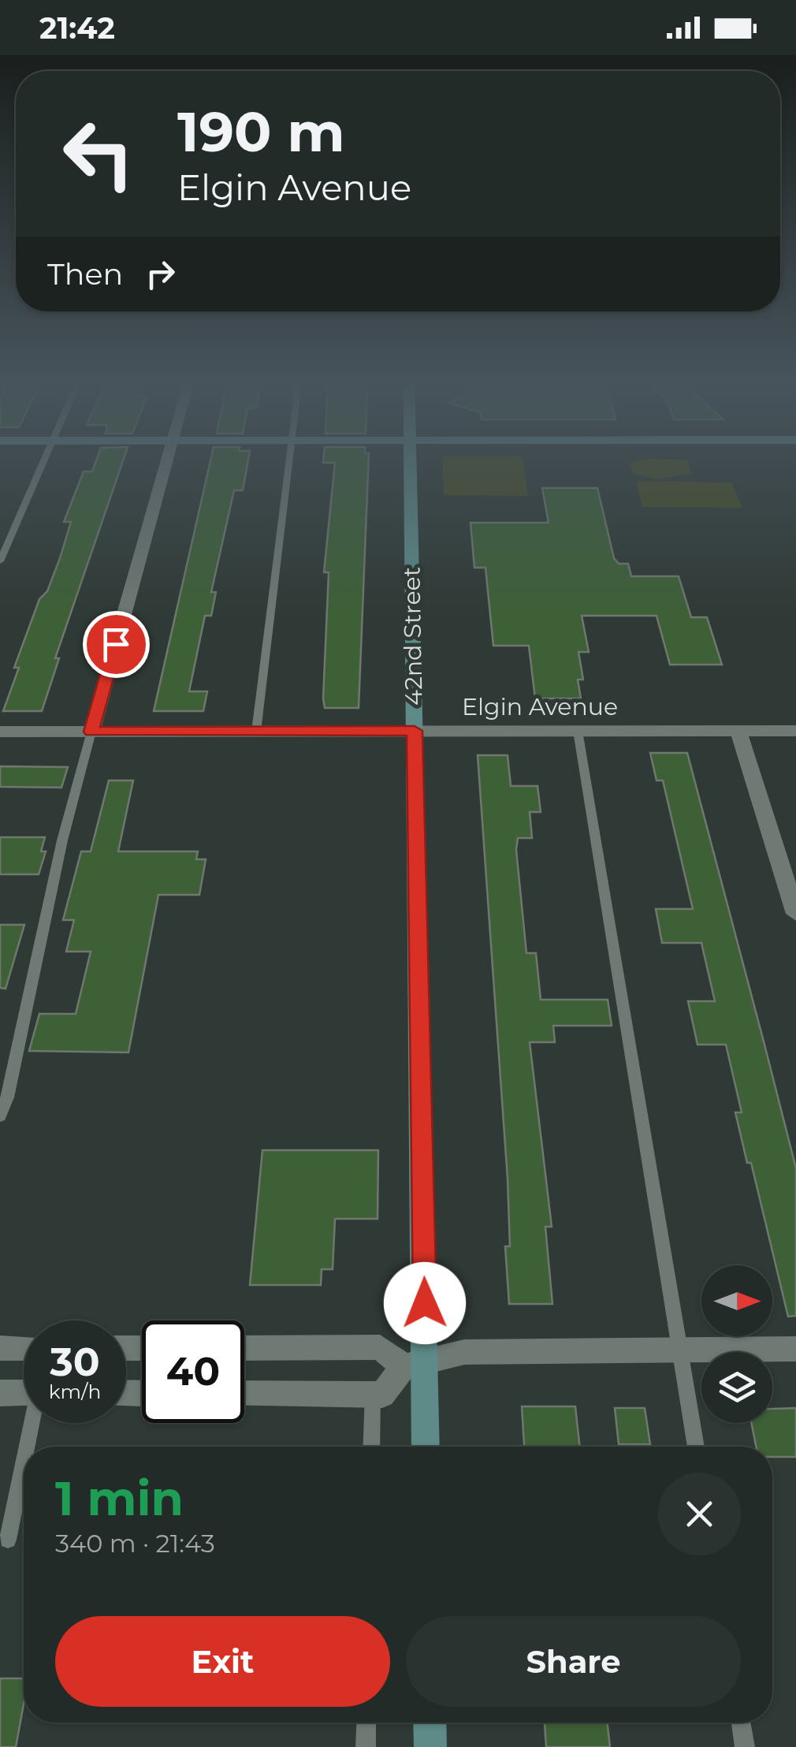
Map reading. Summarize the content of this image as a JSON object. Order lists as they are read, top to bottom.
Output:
{
  "streets": {
    "street": ["42nd Street", "Elgin Avenue"]
  },
  "crossings": [
    ["42nd Street", "Elgin Avenue"]
  ],
  "north": "right",
  "page": {
    "status": "21:42",
    "turn": ["190 m", "Elgin Avenue"],
    "then": "Then",
    "speed": "30 km/h",
    "limit": "40",
    "heading": ["1 min", "340 m · 21:43"],
    "buttons": ["Exit", "Share"]
  }
}
